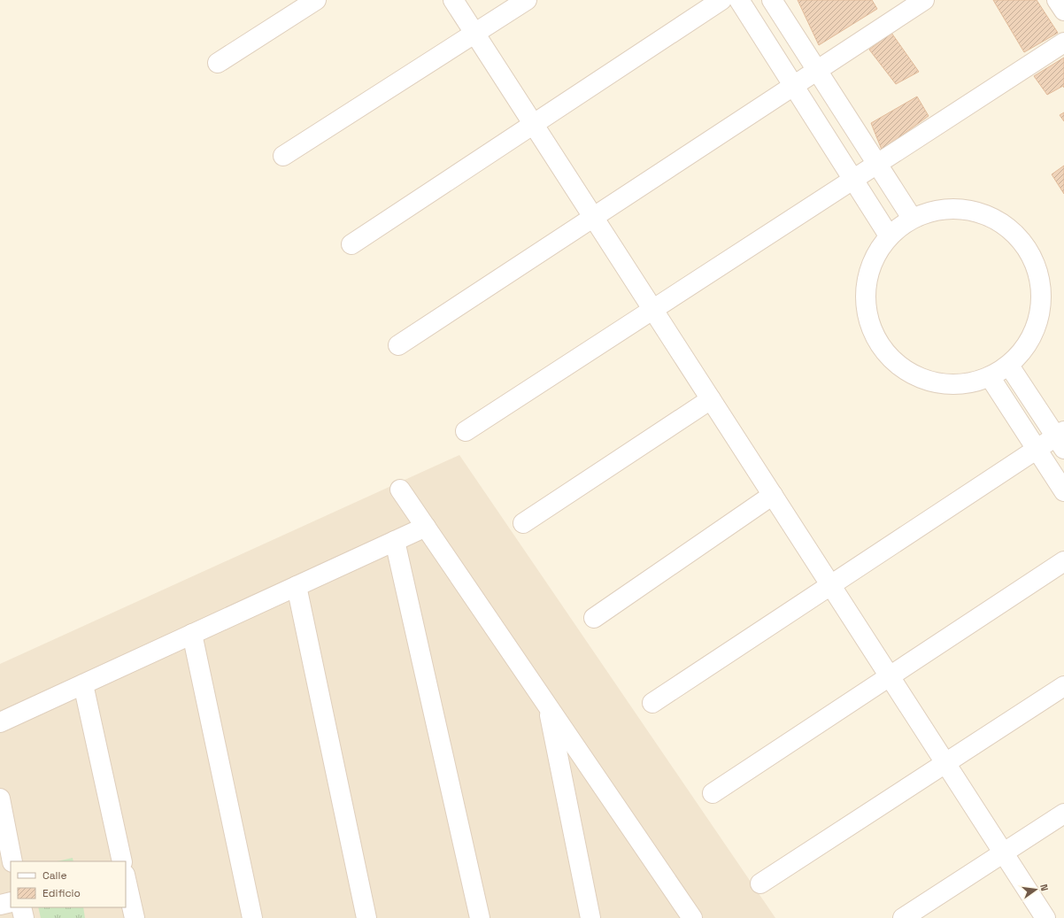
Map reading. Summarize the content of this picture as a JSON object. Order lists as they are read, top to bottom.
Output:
{
  "legend": ["Calle", "Edificio"],
  "north": "right"
}
